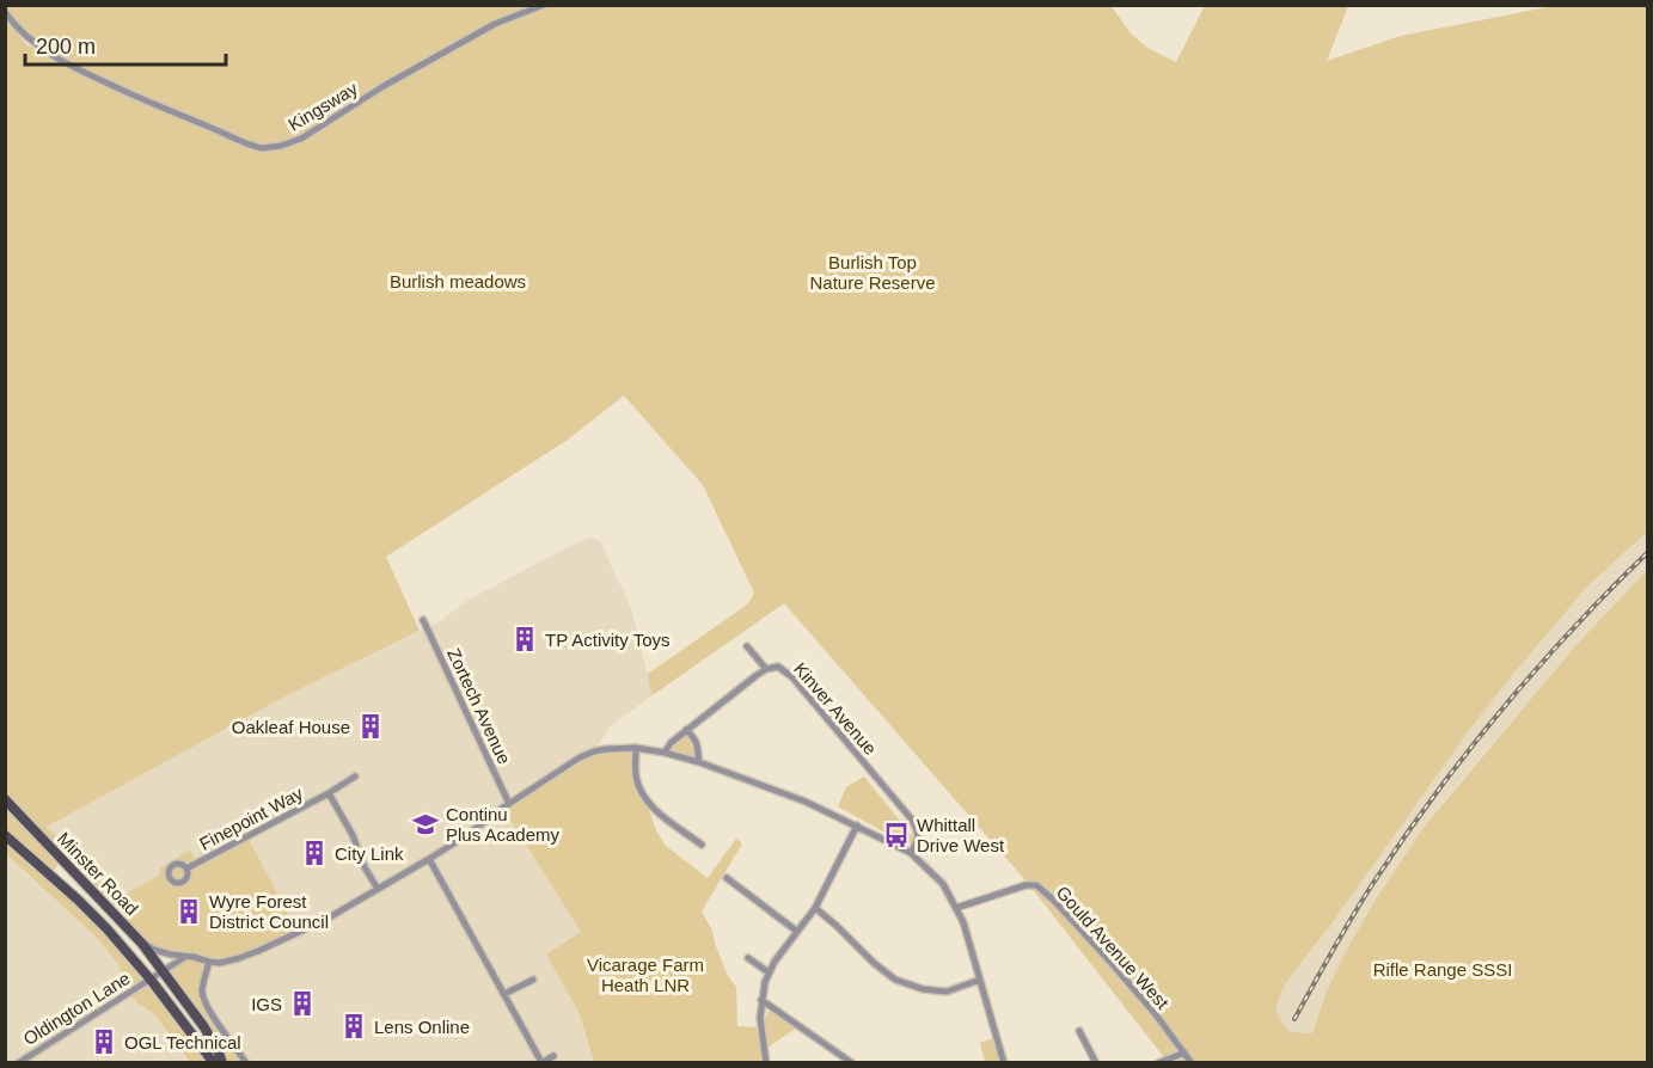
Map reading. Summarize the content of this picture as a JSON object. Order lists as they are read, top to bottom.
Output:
{
  "streets": {
    "main road": ["Minster Road"],
    "street": [
      "Kingsway",
      "Zortech Avenue",
      "Kinver Avenue",
      "Finepoint Way",
      "Gould Avenue West",
      "Oldington Lane"
    ]
  },
  "crossings": [
    ["Minster Road", "Oldington Lane"]
  ],
  "parks": [
    "Burlish Top Nature Reserve",
    "Burlish meadows",
    "Vicarage Farm Heath LNR",
    "Rifle Range SSSI"
  ],
  "places": {
    "building": [
      "TP Activity Toys",
      "Oakleaf House",
      "City Link",
      "Wyre Forest District Council",
      "IGS",
      "Lens Online",
      "OGL Technical"
    ],
    "school or university": ["Continu Plus Academy"],
    "bus stop": ["Whittall Drive West"]
  },
  "scale_bar": "200 m"
}
